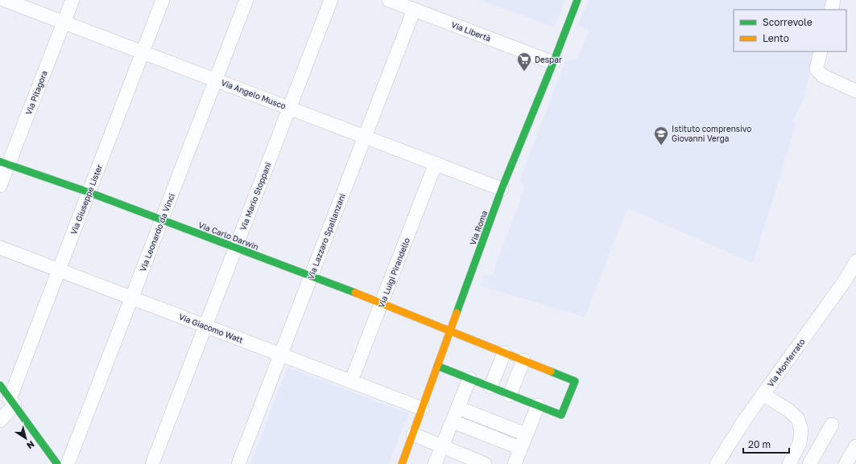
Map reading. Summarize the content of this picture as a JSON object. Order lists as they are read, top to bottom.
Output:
{
  "streets": {
    "street": [
      "Via Libertà",
      "Via Pitagora",
      "Via Angelo Musco",
      "Via Mario Stoppani",
      "Via Giuseppe Lister",
      "Via Roma",
      "Via Leonardo da Vinci",
      "Via Carlo Darwin",
      "Via Lazzaro Spallanzani",
      "Via Luigi Pirandello",
      "Via Giacomo Watt",
      "Via Monferrato"
    ]
  },
  "crossings": [
    ["Via Libertà", "Via Roma"],
    ["Via Libertà", "Via Lazzaro Spallanzani"],
    ["Via Pitagora", "Via Angelo Musco"],
    ["Via Pitagora", "Via Carlo Darwin"],
    ["Via Angelo Musco", "Via Mario Stoppani"],
    ["Via Angelo Musco", "Via Giuseppe Lister"],
    ["Via Angelo Musco", "Via Roma"],
    ["Via Angelo Musco", "Via Leonardo da Vinci"],
    ["Via Angelo Musco", "Via Lazzaro Spallanzani"],
    ["Via Angelo Musco", "Via Luigi Pirandello"],
    ["Via Mario Stoppani", "Via Carlo Darwin"],
    ["Via Mario Stoppani", "Via Giacomo Watt"],
    ["Via Giuseppe Lister", "Via Carlo Darwin"],
    ["Via Giuseppe Lister", "Via Giacomo Watt"],
    ["Via Roma", "Via Carlo Darwin"],
    ["Via Roma", "Via Giacomo Watt"],
    ["Via Leonardo da Vinci", "Via Carlo Darwin"],
    ["Via Leonardo da Vinci", "Via Giacomo Watt"],
    ["Via Carlo Darwin", "Via Lazzaro Spallanzani"],
    ["Via Carlo Darwin", "Via Luigi Pirandello"],
    ["Via Lazzaro Spallanzani", "Via Giacomo Watt"],
    ["Via Luigi Pirandello", "Via Giacomo Watt"]
  ],
  "places": {
    "supermarket": ["Despar"],
    "school or university": ["Istituto comprensivo Giovanni Verga"]
  },
  "legend": ["Scorrevole", "Lento"],
  "scale_bar": "20 m",
  "north": "bottom right"
}
